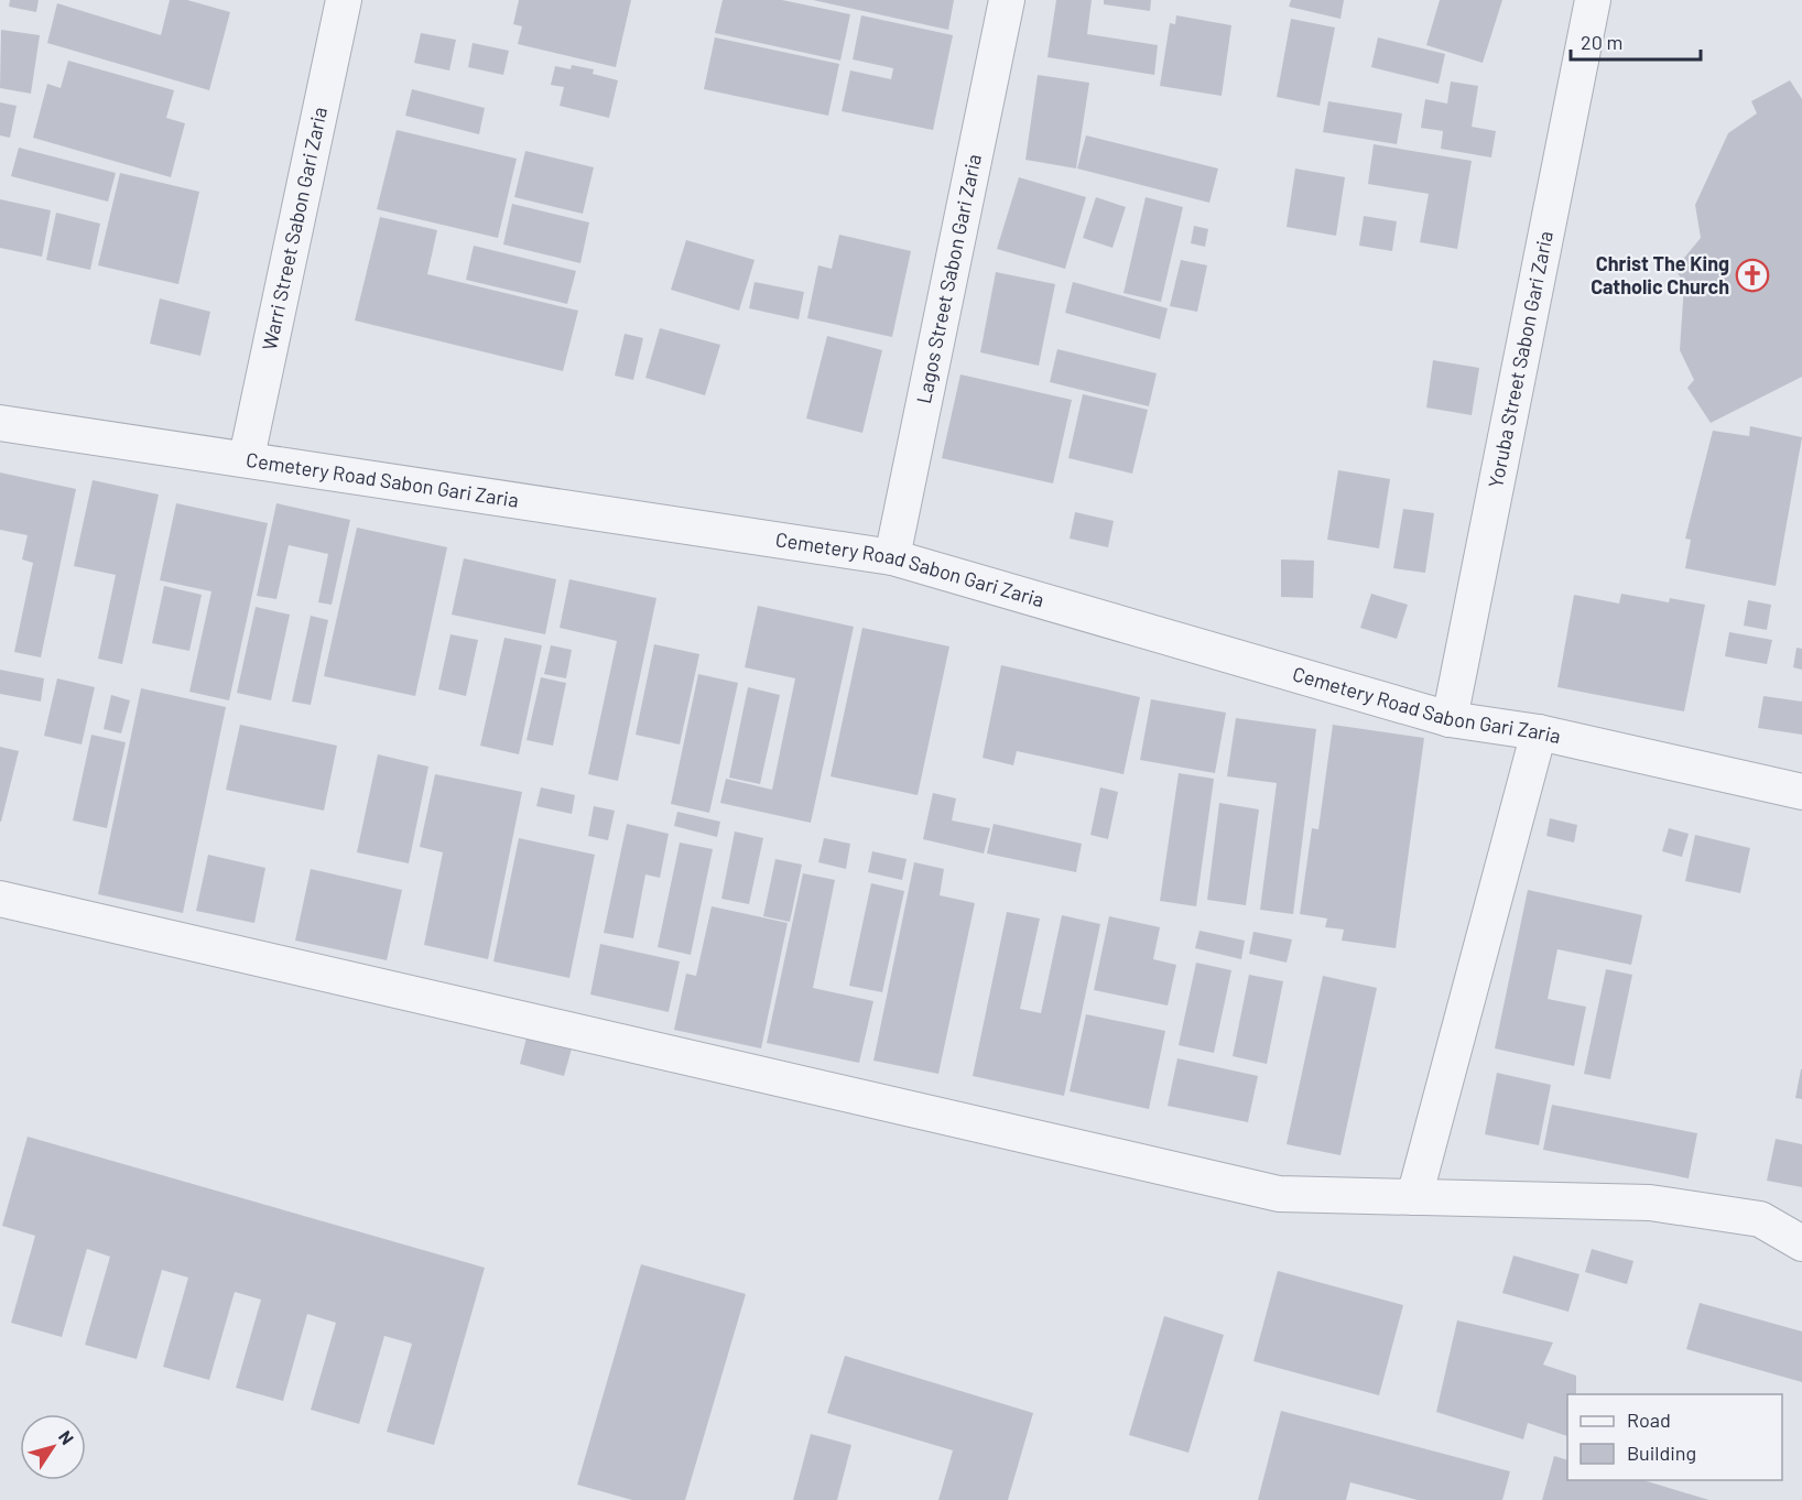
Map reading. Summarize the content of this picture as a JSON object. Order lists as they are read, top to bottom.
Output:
{
  "streets": {
    "street": [
      "Warri Street Sabon Gari Zaria",
      "Lagos Street Sabon Gari Zaria",
      "Yoruba Street Sabon Gari Zaria",
      "Cemetery Road Sabon Gari Zaria"
    ]
  },
  "crossings": [
    ["Warri Street Sabon Gari Zaria", "Cemetery Road Sabon Gari Zaria"],
    ["Lagos Street Sabon Gari Zaria", "Cemetery Road Sabon Gari Zaria"],
    ["Yoruba Street Sabon Gari Zaria", "Cemetery Road Sabon Gari Zaria"]
  ],
  "places": {
    "church": ["Christ The King Catholic Church"]
  },
  "legend": ["Road", "Building"],
  "scale_bar": "20 m",
  "north": "top right"
}
